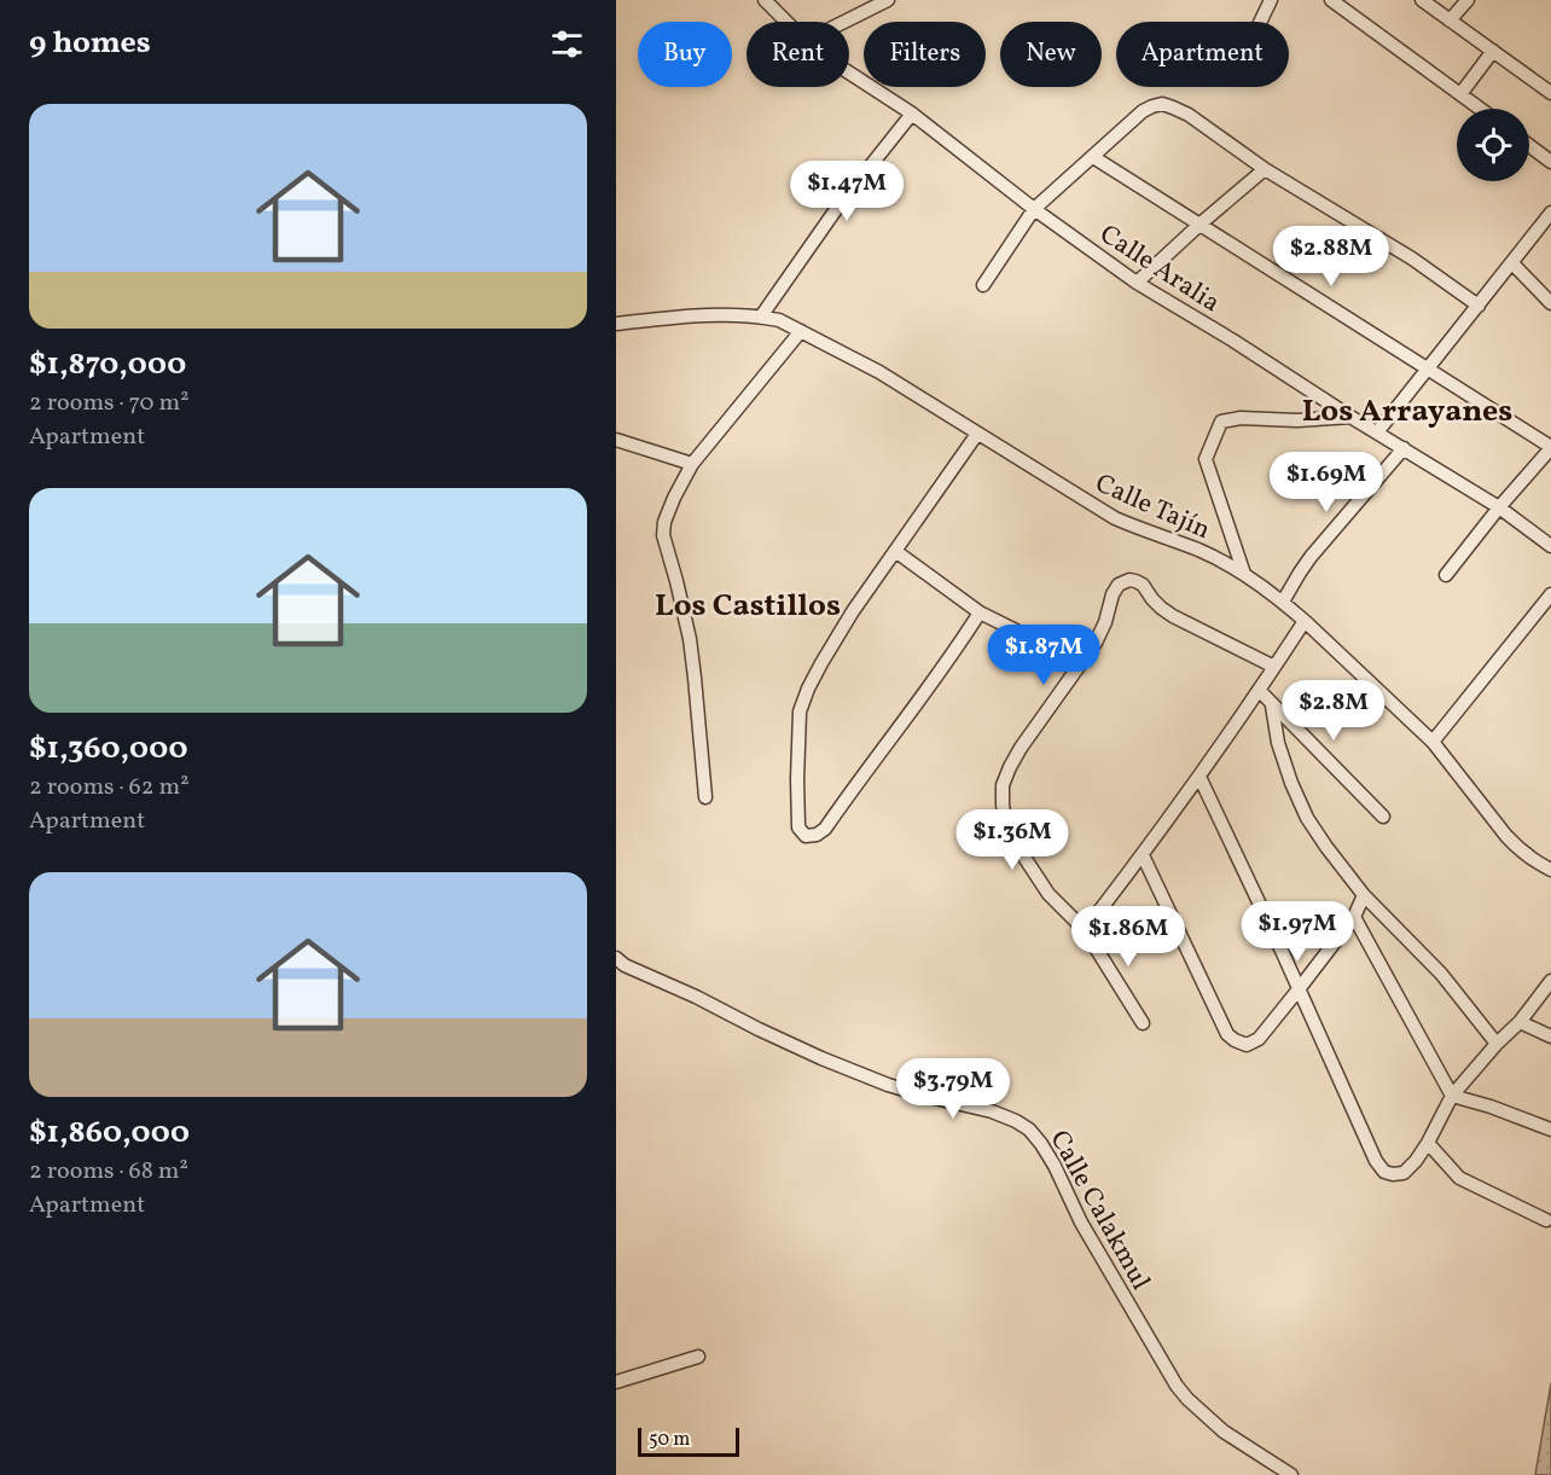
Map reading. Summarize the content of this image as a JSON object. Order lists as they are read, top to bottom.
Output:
{
  "streets": {
    "street": ["Calle Aralia", "Calle Tajín", "Calle Calakmul"]
  },
  "districts": ["Los Arrayanes", "Los Castillos"],
  "scale_bar": "50 m",
  "page": {
    "heading": "9 homes",
    "chip": [
      "Buy",
      "Rent",
      "Filters",
      "New",
      "Apartment"
    ],
    "list": [
      {
        "name": "$1,870,000",
        "note": "2 rooms · 70 m² · Apartment"
      },
      {
        "name": "$1,360,000",
        "note": "2 rooms · 62 m² · Apartment"
      },
      {
        "name": "$1,860,000",
        "note": "2 rooms · 68 m² · Apartment"
      }
    ],
    "price": [
      "$1.47M",
      "$2.88M",
      "$1.69M",
      "$1.87M",
      "$2.8M",
      "$1.36M",
      "$1.97M",
      "$1.86M",
      "$3.79M"
    ],
    "scale": "50 m"
  }
}
